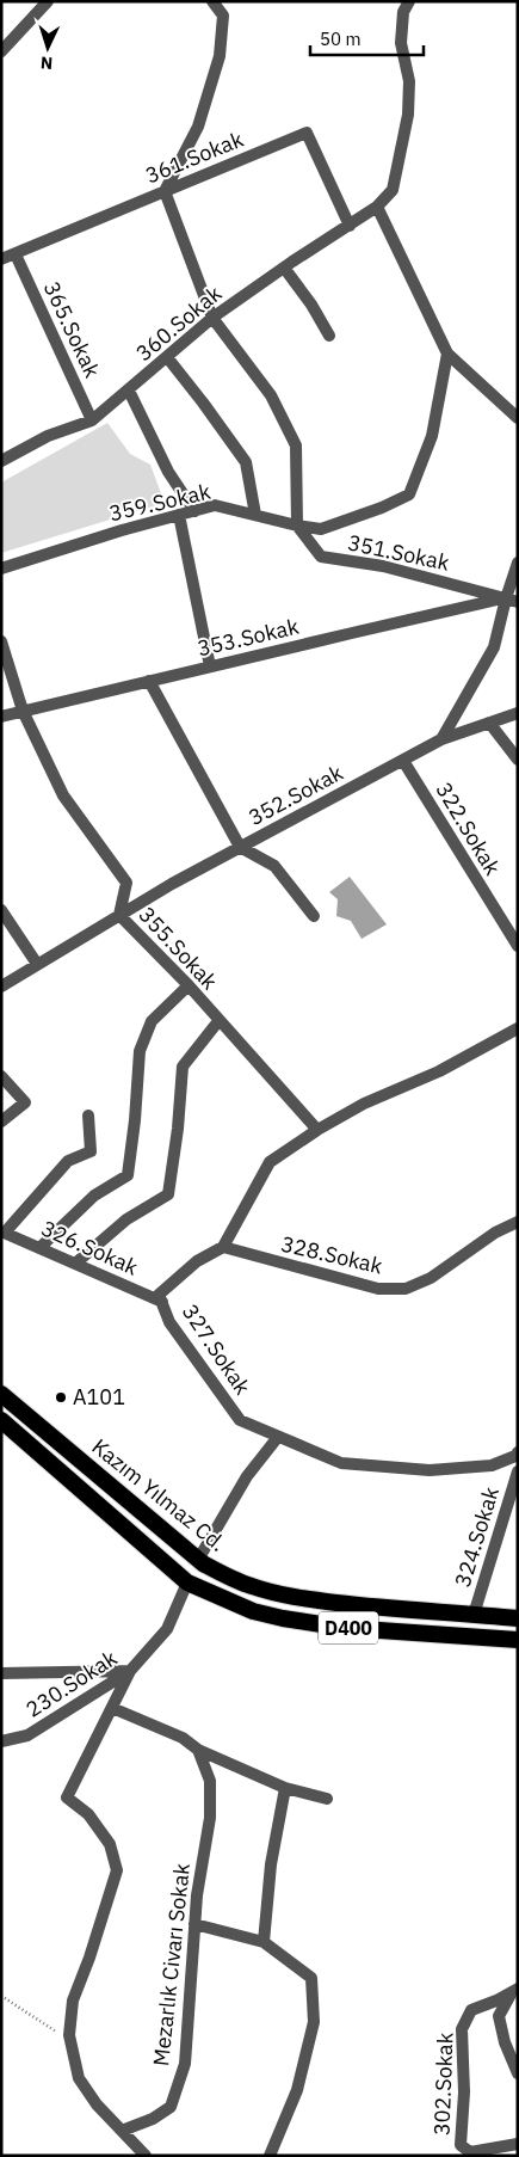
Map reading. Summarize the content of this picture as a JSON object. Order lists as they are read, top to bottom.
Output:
{
  "streets": {
    "highway": ["Kazım Yılmaz Cd.", "D400"],
    "street": [
      "361.Sokak",
      "360.Sokak",
      "365.Sokak",
      "359.Sokak",
      "351.Sokak",
      "353.Sokak",
      "352.Sokak",
      "322.Sokak",
      "355.Sokak",
      "326.Sokak",
      "328.Sokak",
      "327.Sokak",
      "324.Sokak",
      "230.Sokak",
      "Mezarlık Civarı Sokak",
      "302.Sokak"
    ]
  },
  "crossings": [
    ["361.Sokak", "360.Sokak"],
    ["361.Sokak", "365.Sokak"],
    ["360.Sokak", "365.Sokak"],
    ["359.Sokak", "351.Sokak"],
    ["351.Sokak", "353.Sokak"],
    ["353.Sokak", "355.Sokak"],
    ["352.Sokak", "322.Sokak"],
    ["352.Sokak", "355.Sokak"],
    ["326.Sokak", "327.Sokak"],
    ["328.Sokak", "327.Sokak"],
    ["Kazım Yılmaz Cd.", "324.Sokak"],
    ["Kazım Yılmaz Cd.", "230.Sokak"]
  ],
  "places": ["A101"],
  "scale_bar": "50 m",
  "north": "bottom"
}
